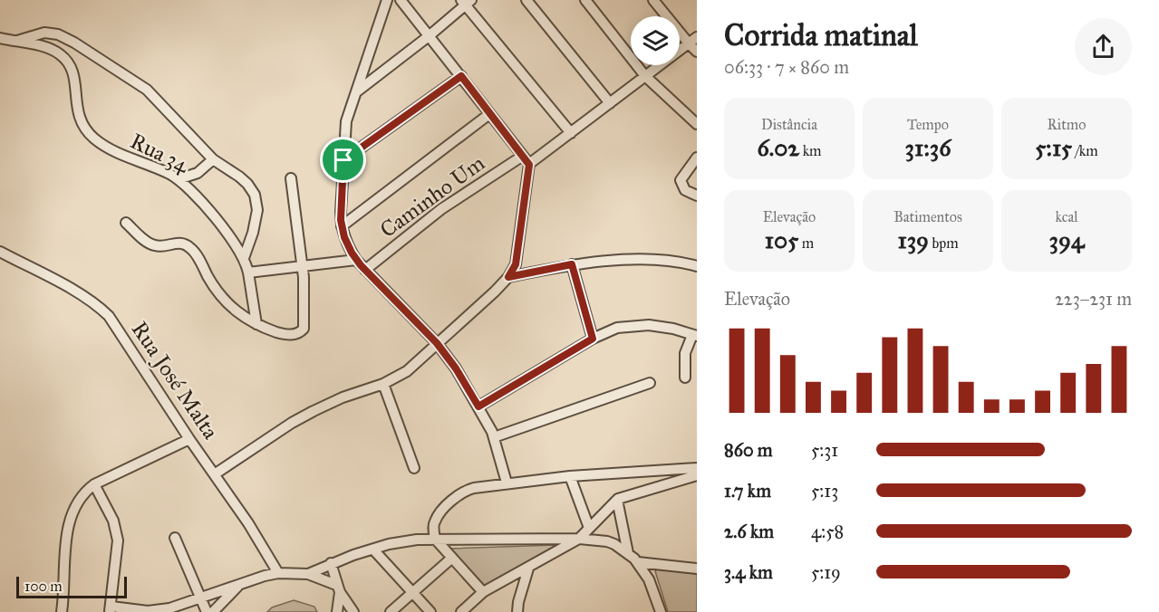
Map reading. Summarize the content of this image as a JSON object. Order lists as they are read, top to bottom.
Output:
{
  "streets": {
    "street": ["Rua 34", "Caminho Um", "Rua José Malta"]
  },
  "scale_bar": "100 m",
  "page": {
    "heading": ["Corrida matinal", "06:33 · 7 × 860 m"],
    "stats": [
      ["Distância", "6.02 km"],
      ["Tempo", "31:36"],
      ["Ritmo", "5:15 /km"],
      ["Elevação", "105 m"],
      ["Batimentos", "139 bpm"],
      ["kcal", "394"]
    ],
    "chart": ["Elevação", "223–231 m"],
    "list": [
      {
        "name": "860 m",
        "note": "5:31"
      },
      {
        "name": "1.7 km",
        "note": "5:13"
      },
      {
        "name": "2.6 km",
        "note": "4:58"
      },
      {
        "name": "3.4 km",
        "note": "5:19"
      }
    ],
    "scale": "100 m"
  }
}
